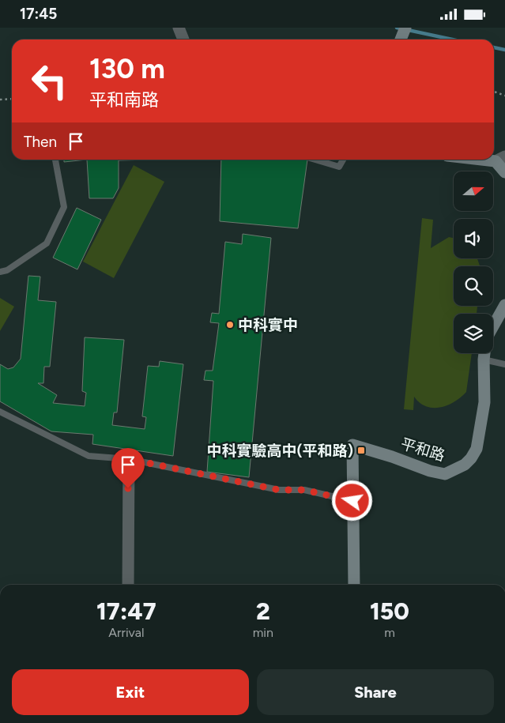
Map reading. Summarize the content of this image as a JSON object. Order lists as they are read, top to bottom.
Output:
{
  "streets": {
    "street": ["平和路"]
  },
  "places": {
    "other": ["中科實中"],
    "transit": ["中科實驗高中(平和路)"]
  },
  "north": "right",
  "page": {
    "status": "17:45",
    "turn": ["130 m", "平和南路"],
    "then": "Then",
    "eta": [
      "17:47",
      "Arrival",
      "2",
      "min",
      "150",
      "m"
    ],
    "buttons": ["Exit", "Share"]
  }
}
